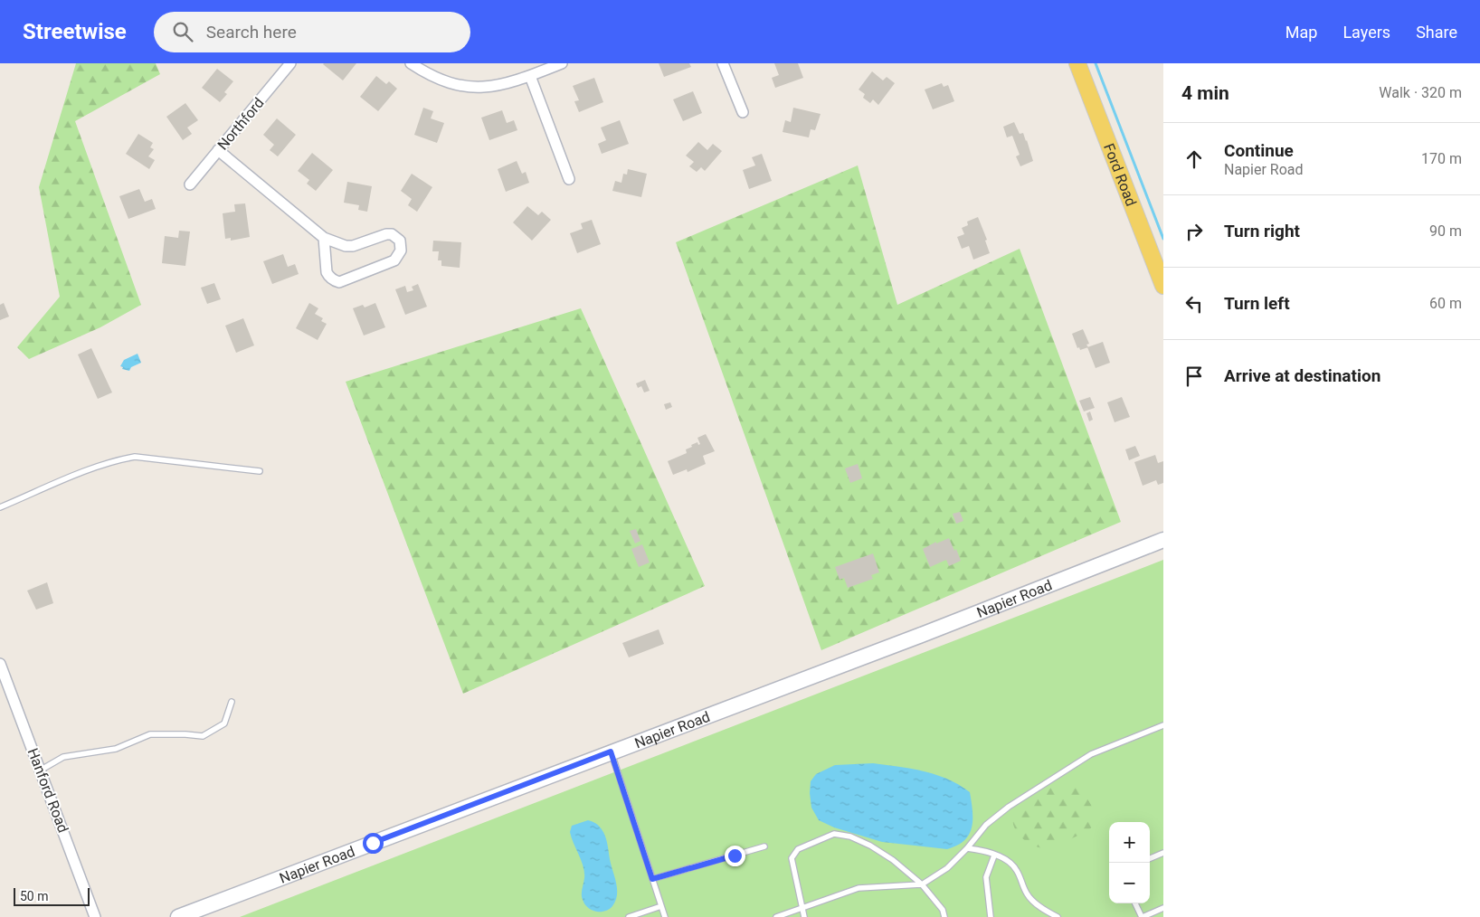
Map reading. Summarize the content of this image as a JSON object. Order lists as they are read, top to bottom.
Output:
{
  "streets": {
    "main road": ["Ford Road"],
    "street": ["Northford", "Napier Road", "Hanford Road"]
  },
  "scale_bar": "50 m",
  "page": {
    "header": "Streetwise",
    "search": "Search here",
    "nav": ["Map", "Layers", "Share"],
    "heading": ["4 min", "Walk · 320 m"],
    "list": [
      ["Continue", "Napier Road", "170 m"],
      ["Turn right", "90 m"],
      ["Turn left", "60 m"],
      "Arrive at destination"
    ],
    "map_buttons": ["+", "−"],
    "scale": "50 m"
  }
}
